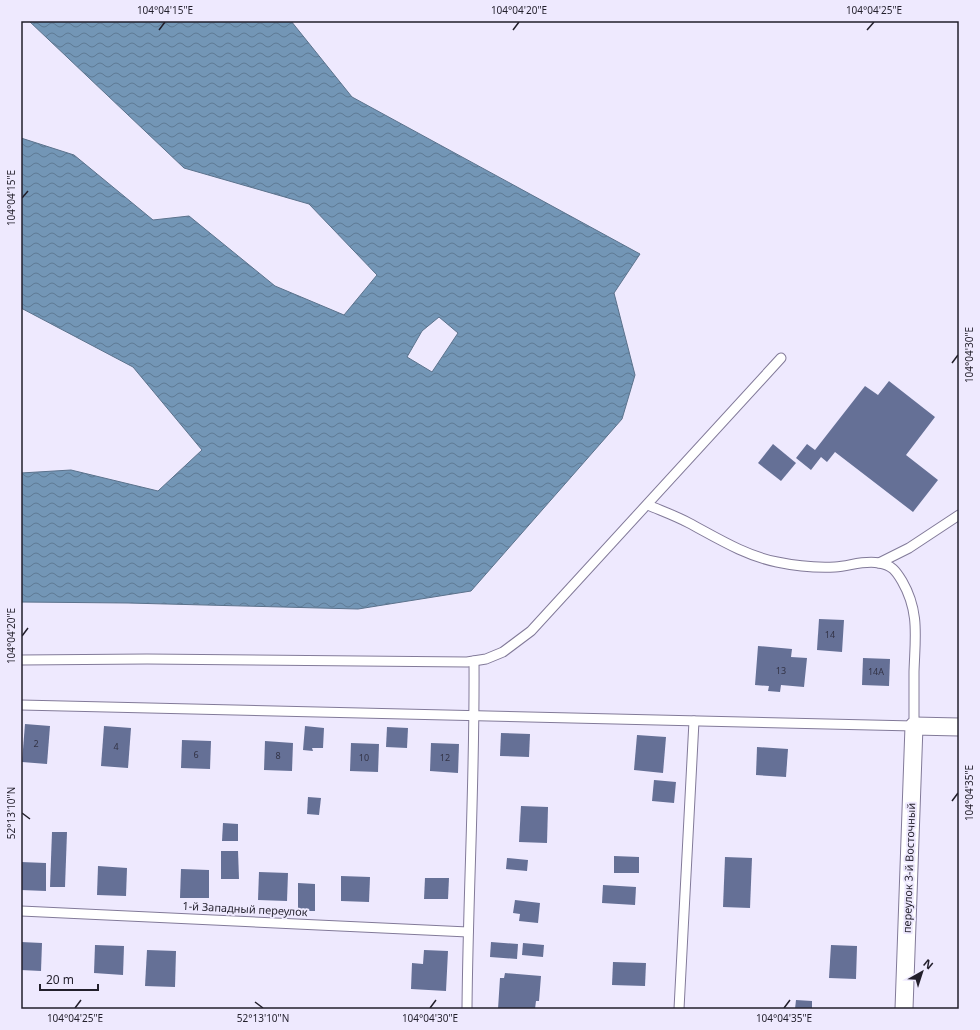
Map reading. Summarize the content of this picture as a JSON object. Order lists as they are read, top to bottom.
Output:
{
  "streets": {
    "street": ["переулок 3-й Восточный"],
    "lane": ["1-й Западный переулок"]
  },
  "house_numbers": [
    "14",
    "13",
    "14А",
    "2",
    "4",
    "6",
    "8",
    "10",
    "12"
  ],
  "scale_bar": "20 m",
  "north": "top right",
  "coordinates": [
    "104°04'15\"E",
    "104°04'20\"E",
    "104°04'25\"E",
    "104°04'30\"E",
    "104°04'35\"E",
    "52°13'10\"N"
  ]
}
